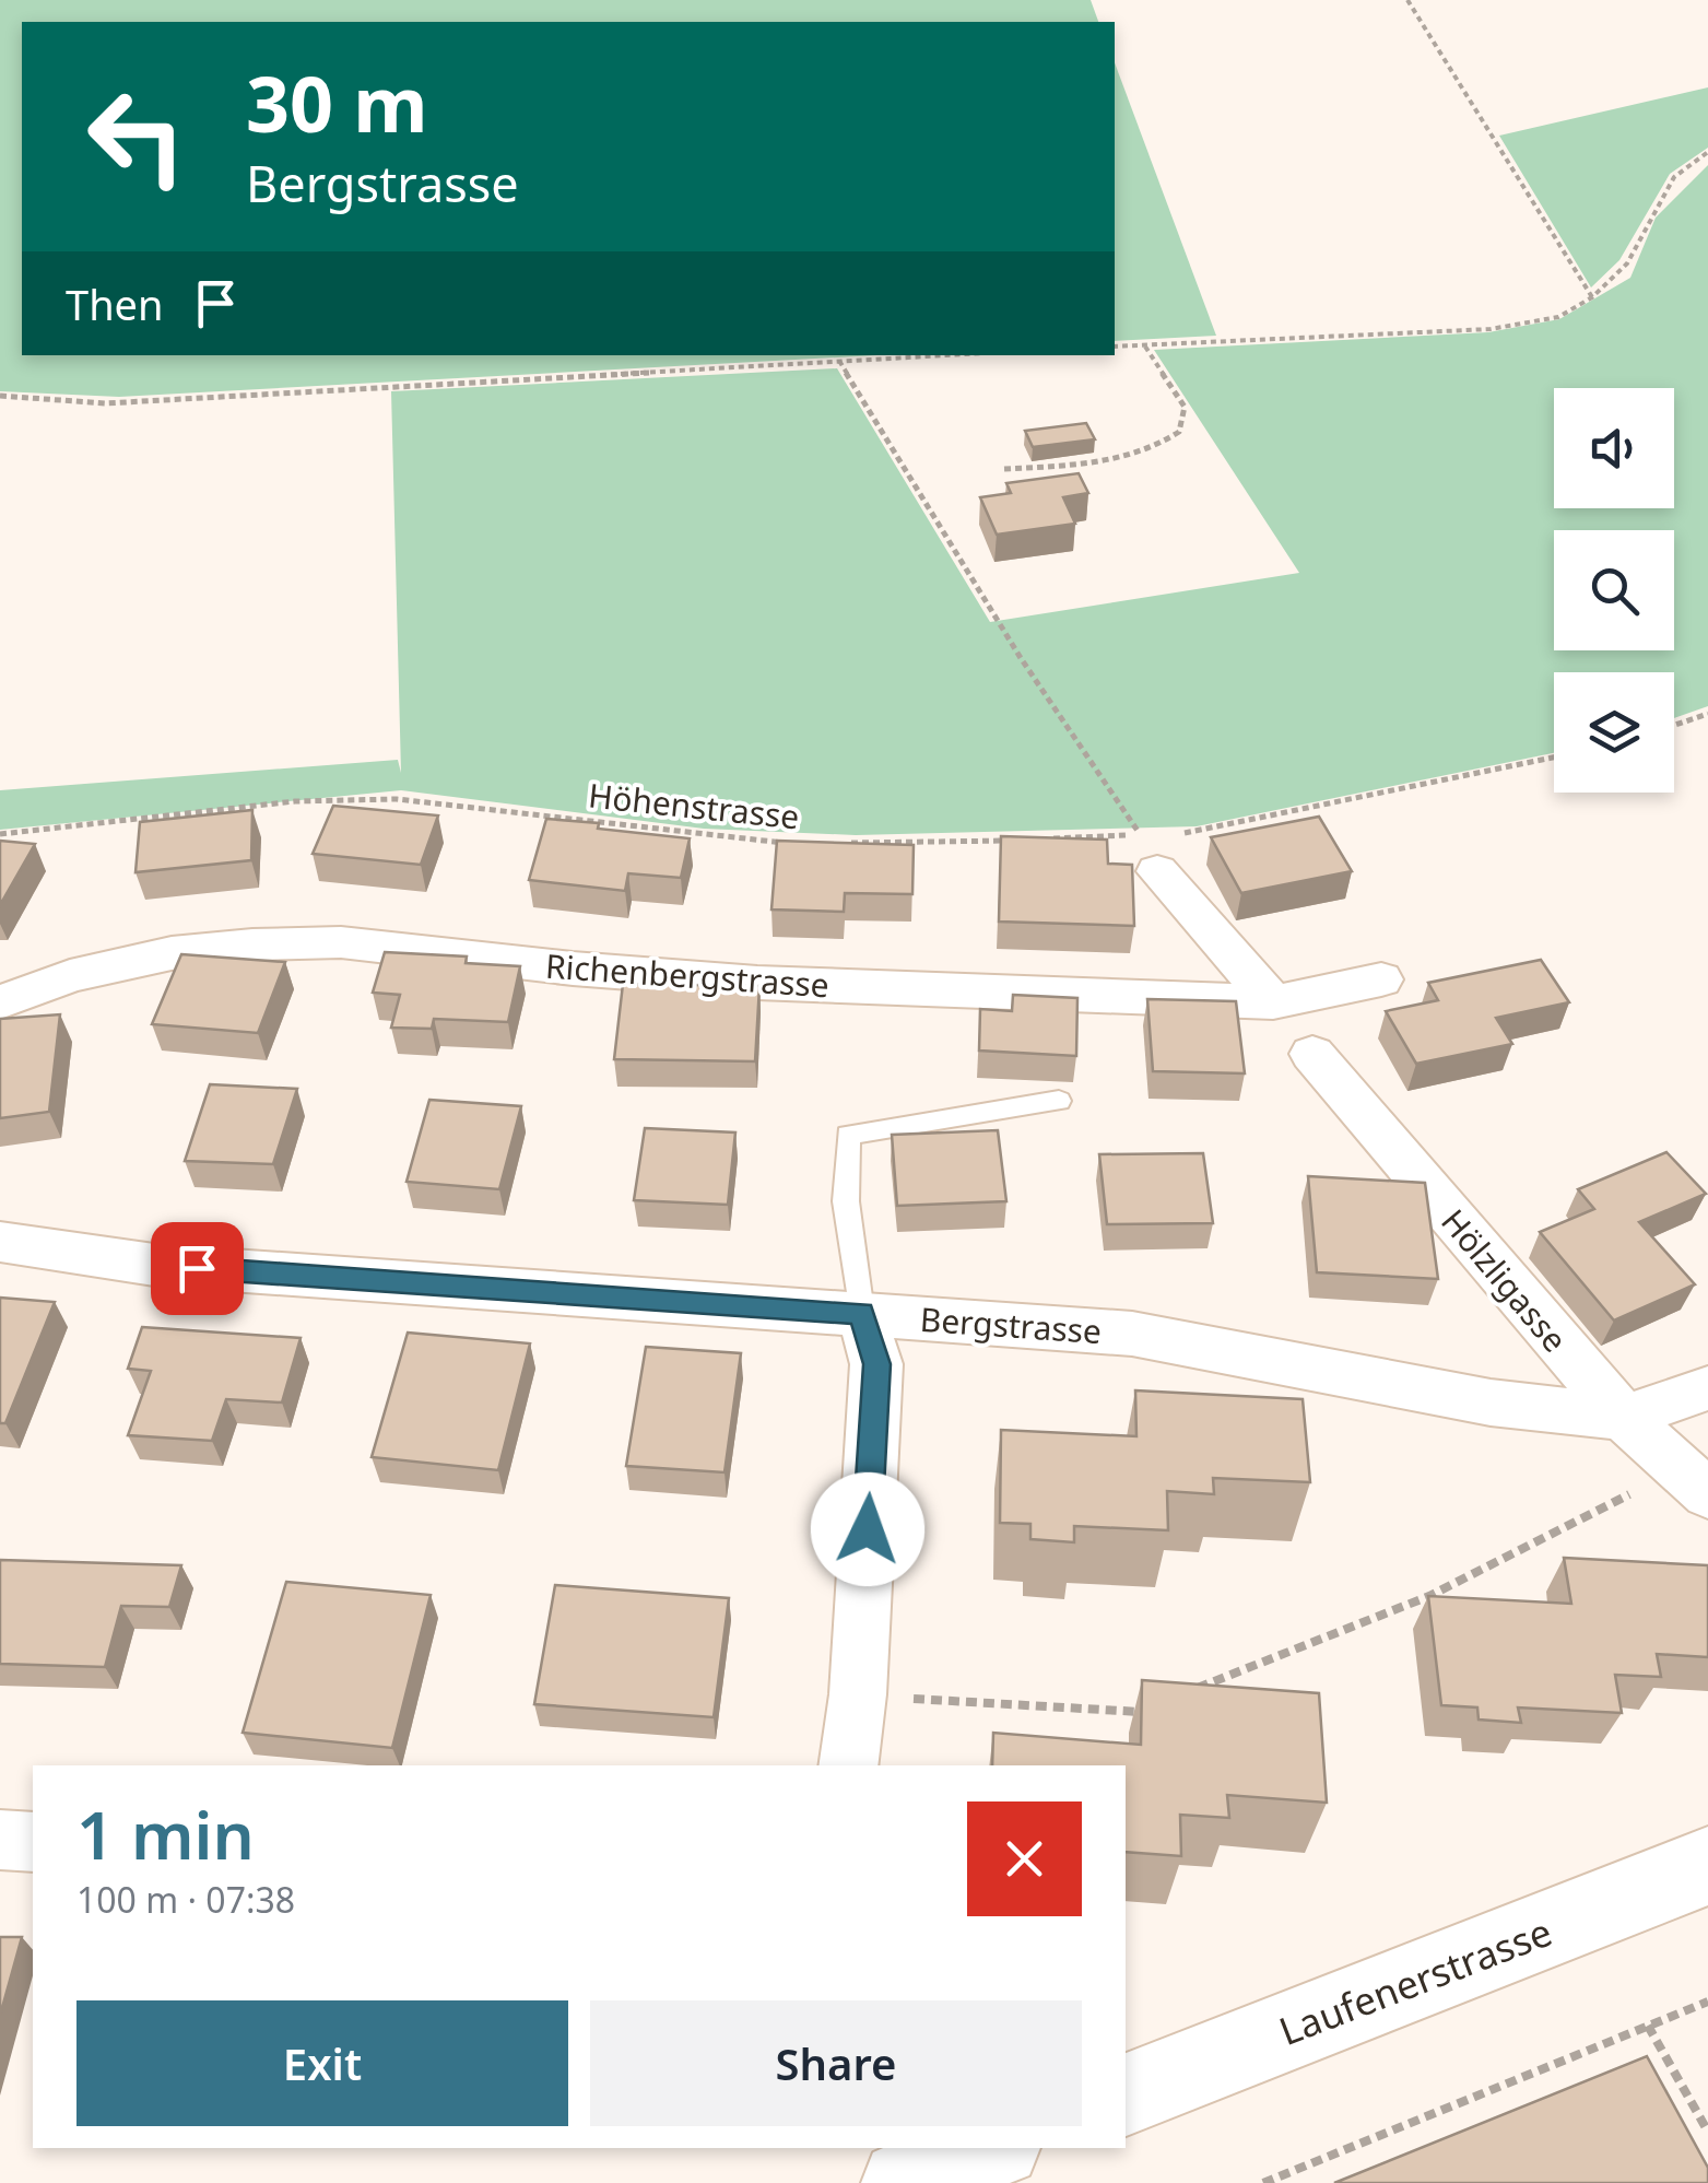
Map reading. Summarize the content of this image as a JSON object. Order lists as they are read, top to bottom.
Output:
{
  "streets": {
    "street": [
      "Richenbergstrasse",
      "Hölzligasse",
      "Bergstrasse",
      "Laufenerstrasse"
    ],
    "path": ["Höhenstrasse"]
  },
  "crossings": [
    ["Hölzligasse", "Bergstrasse"]
  ],
  "page": {
    "turn": ["30 m", "Bergstrasse"],
    "then": "Then",
    "heading": ["1 min", "100 m · 07:38"],
    "buttons": ["Exit", "Share"]
  }
}
